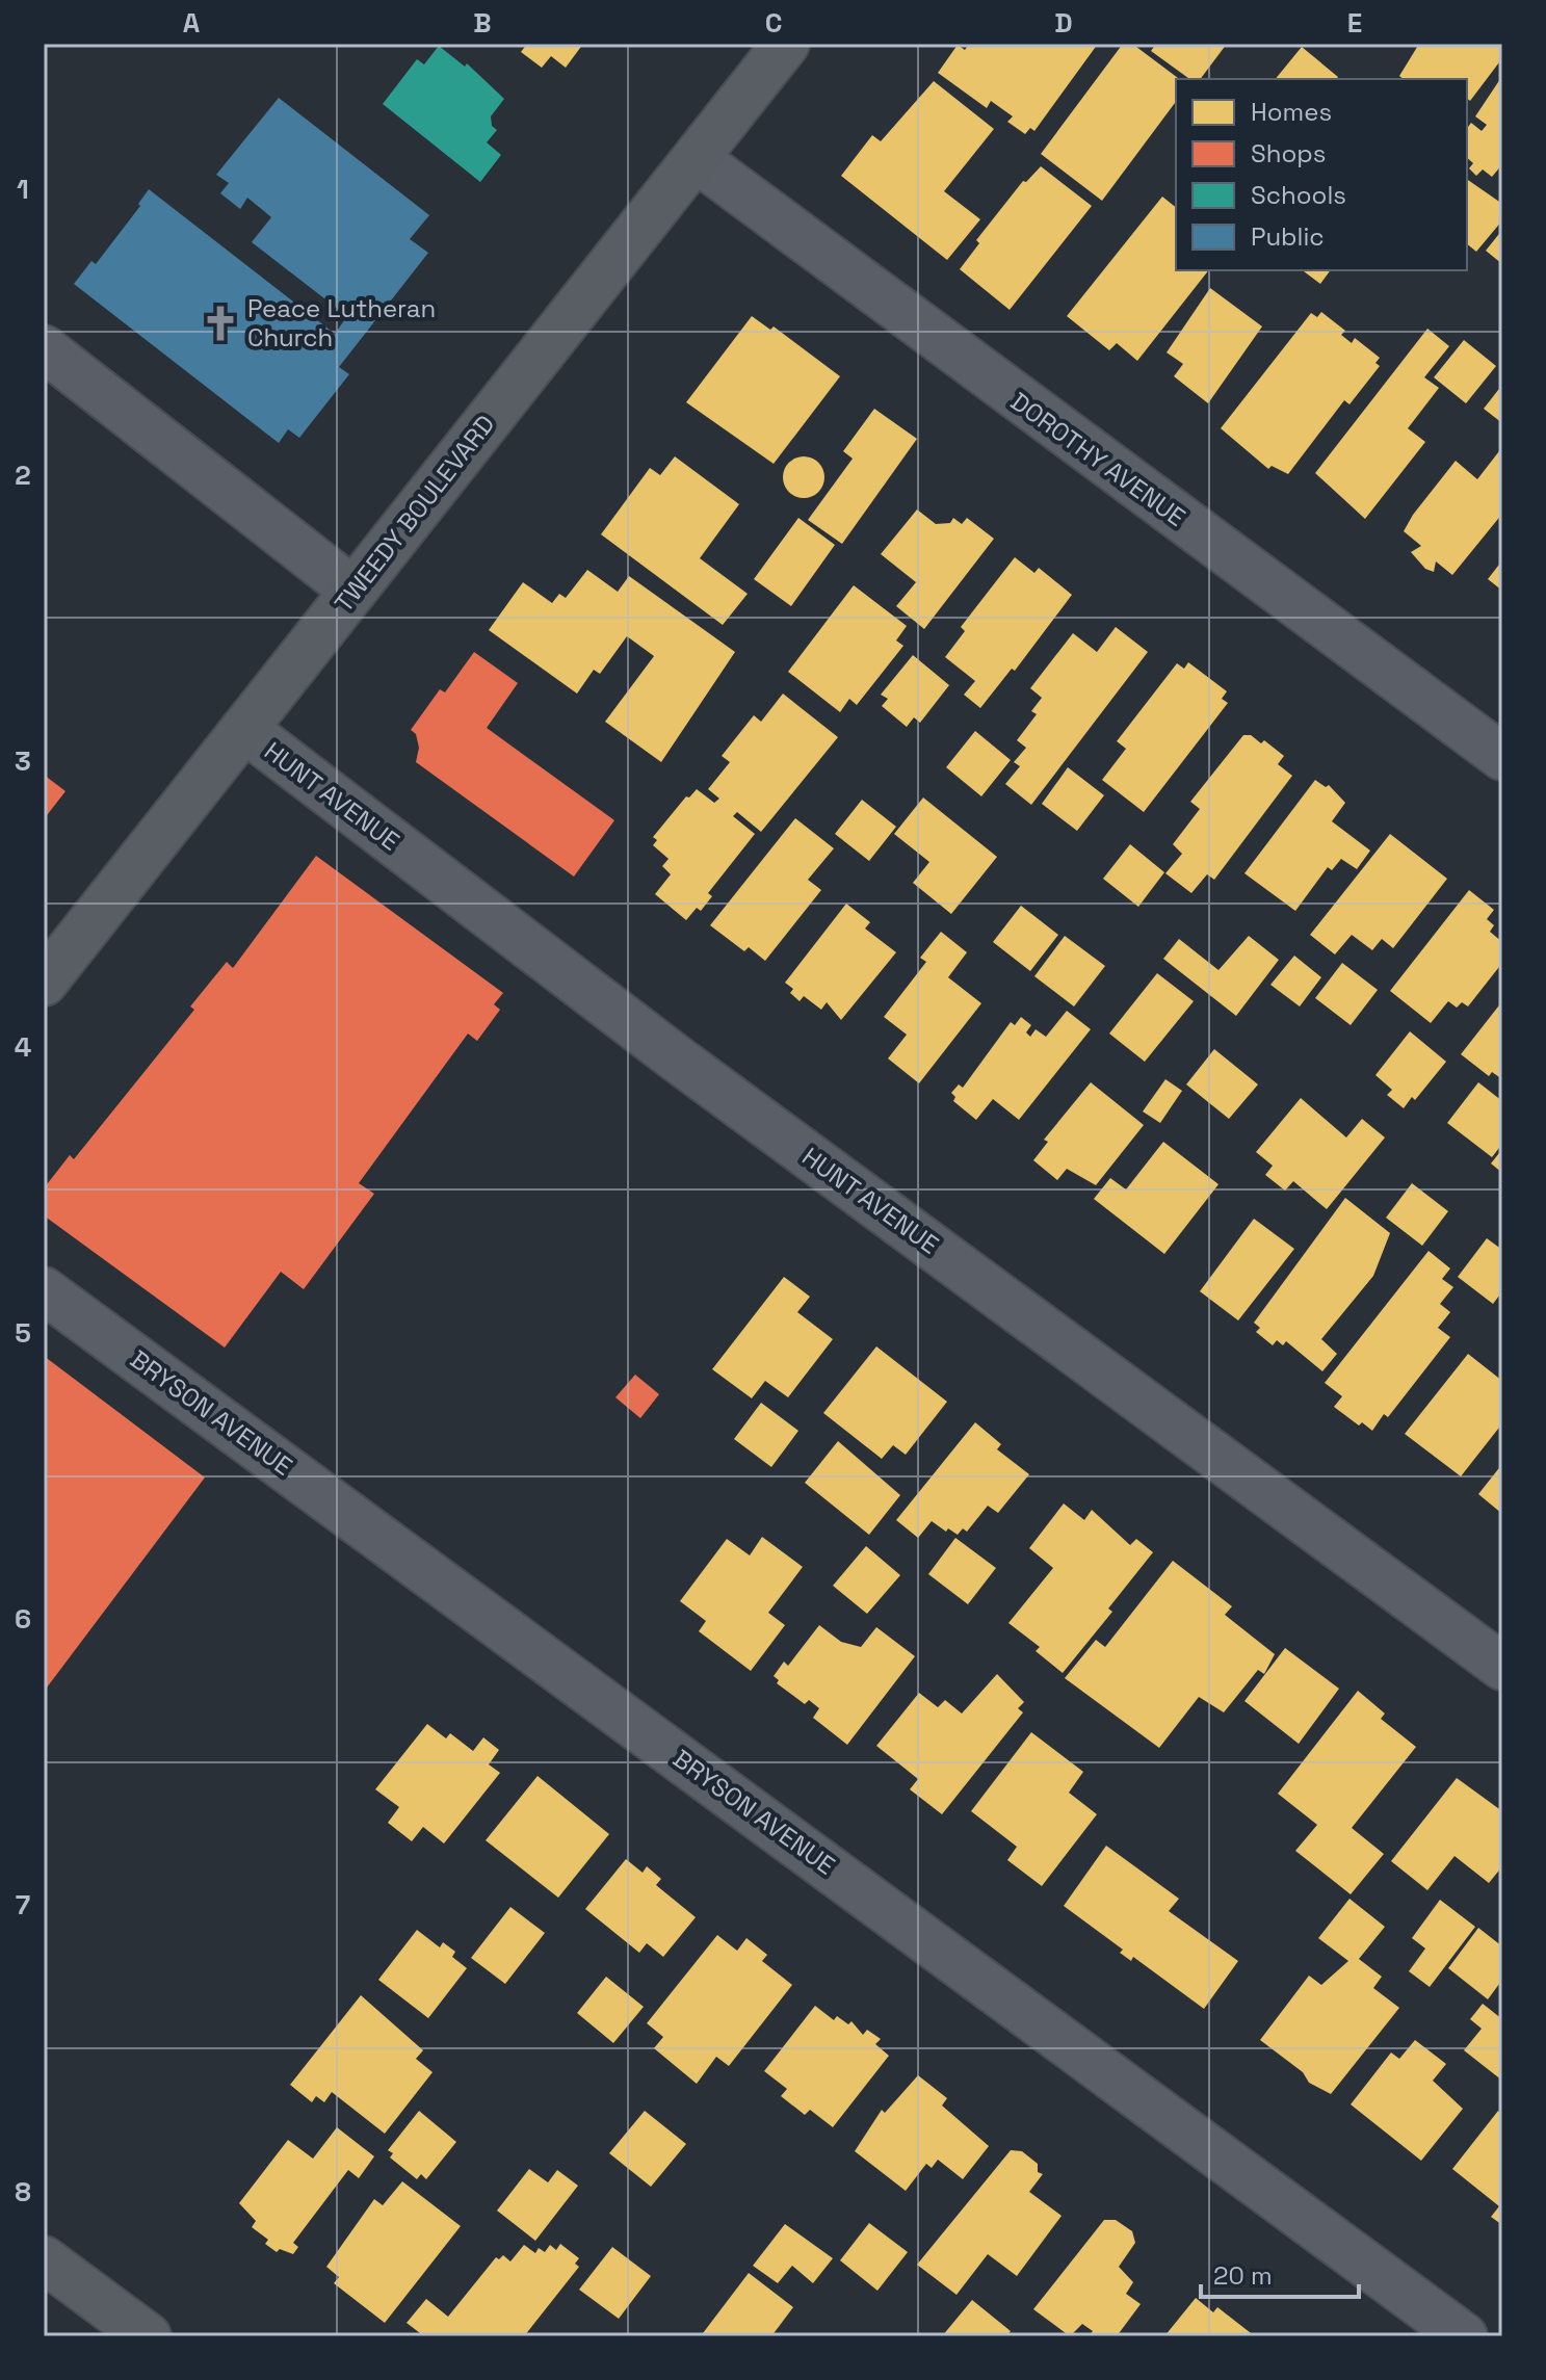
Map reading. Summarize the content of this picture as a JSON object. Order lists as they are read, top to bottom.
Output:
{
  "streets": {
    "main road": ["TWEEDY BOULEVARD"],
    "street": ["DOROTHY AVENUE", "HUNT AVENUE", "BRYSON AVENUE"]
  },
  "crossings": [
    ["DOROTHY AVENUE", "TWEEDY BOULEVARD"],
    ["TWEEDY BOULEVARD", "HUNT AVENUE"]
  ],
  "places": {
    "church": ["Peace Lutheran Church"]
  },
  "legend": [
    "Homes",
    "Shops",
    "Schools",
    "Public"
  ],
  "scale_bar": "20 m",
  "grid": {
    "columns": [
      "A",
      "B",
      "C",
      "D",
      "E"
    ],
    "rows": [
      "1",
      "2",
      "3",
      "4",
      "5",
      "6",
      "7",
      "8"
    ]
  }
}
